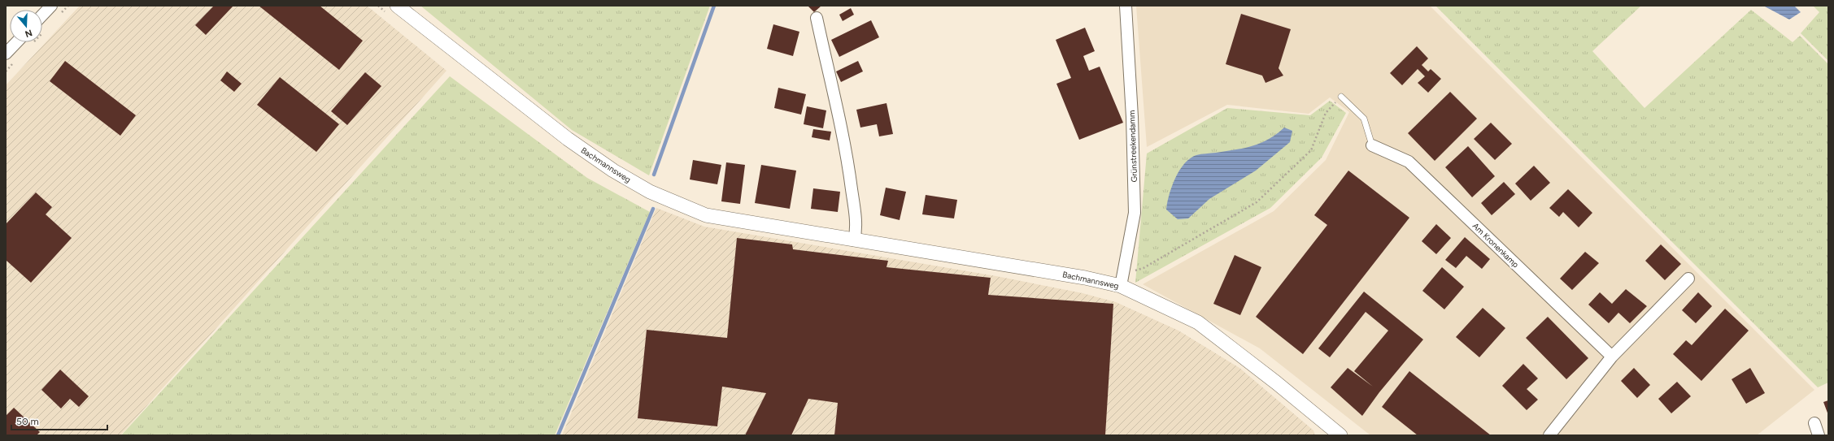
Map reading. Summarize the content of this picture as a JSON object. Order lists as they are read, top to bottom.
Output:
{
  "streets": {
    "street": ["Grünstreekendamm", "Bachmannsweg", "Am Kronenkamp"]
  },
  "crossings": [
    ["Grünstreekendamm", "Bachmannsweg"]
  ],
  "scale_bar": "50 m",
  "north": "bottom"
}
